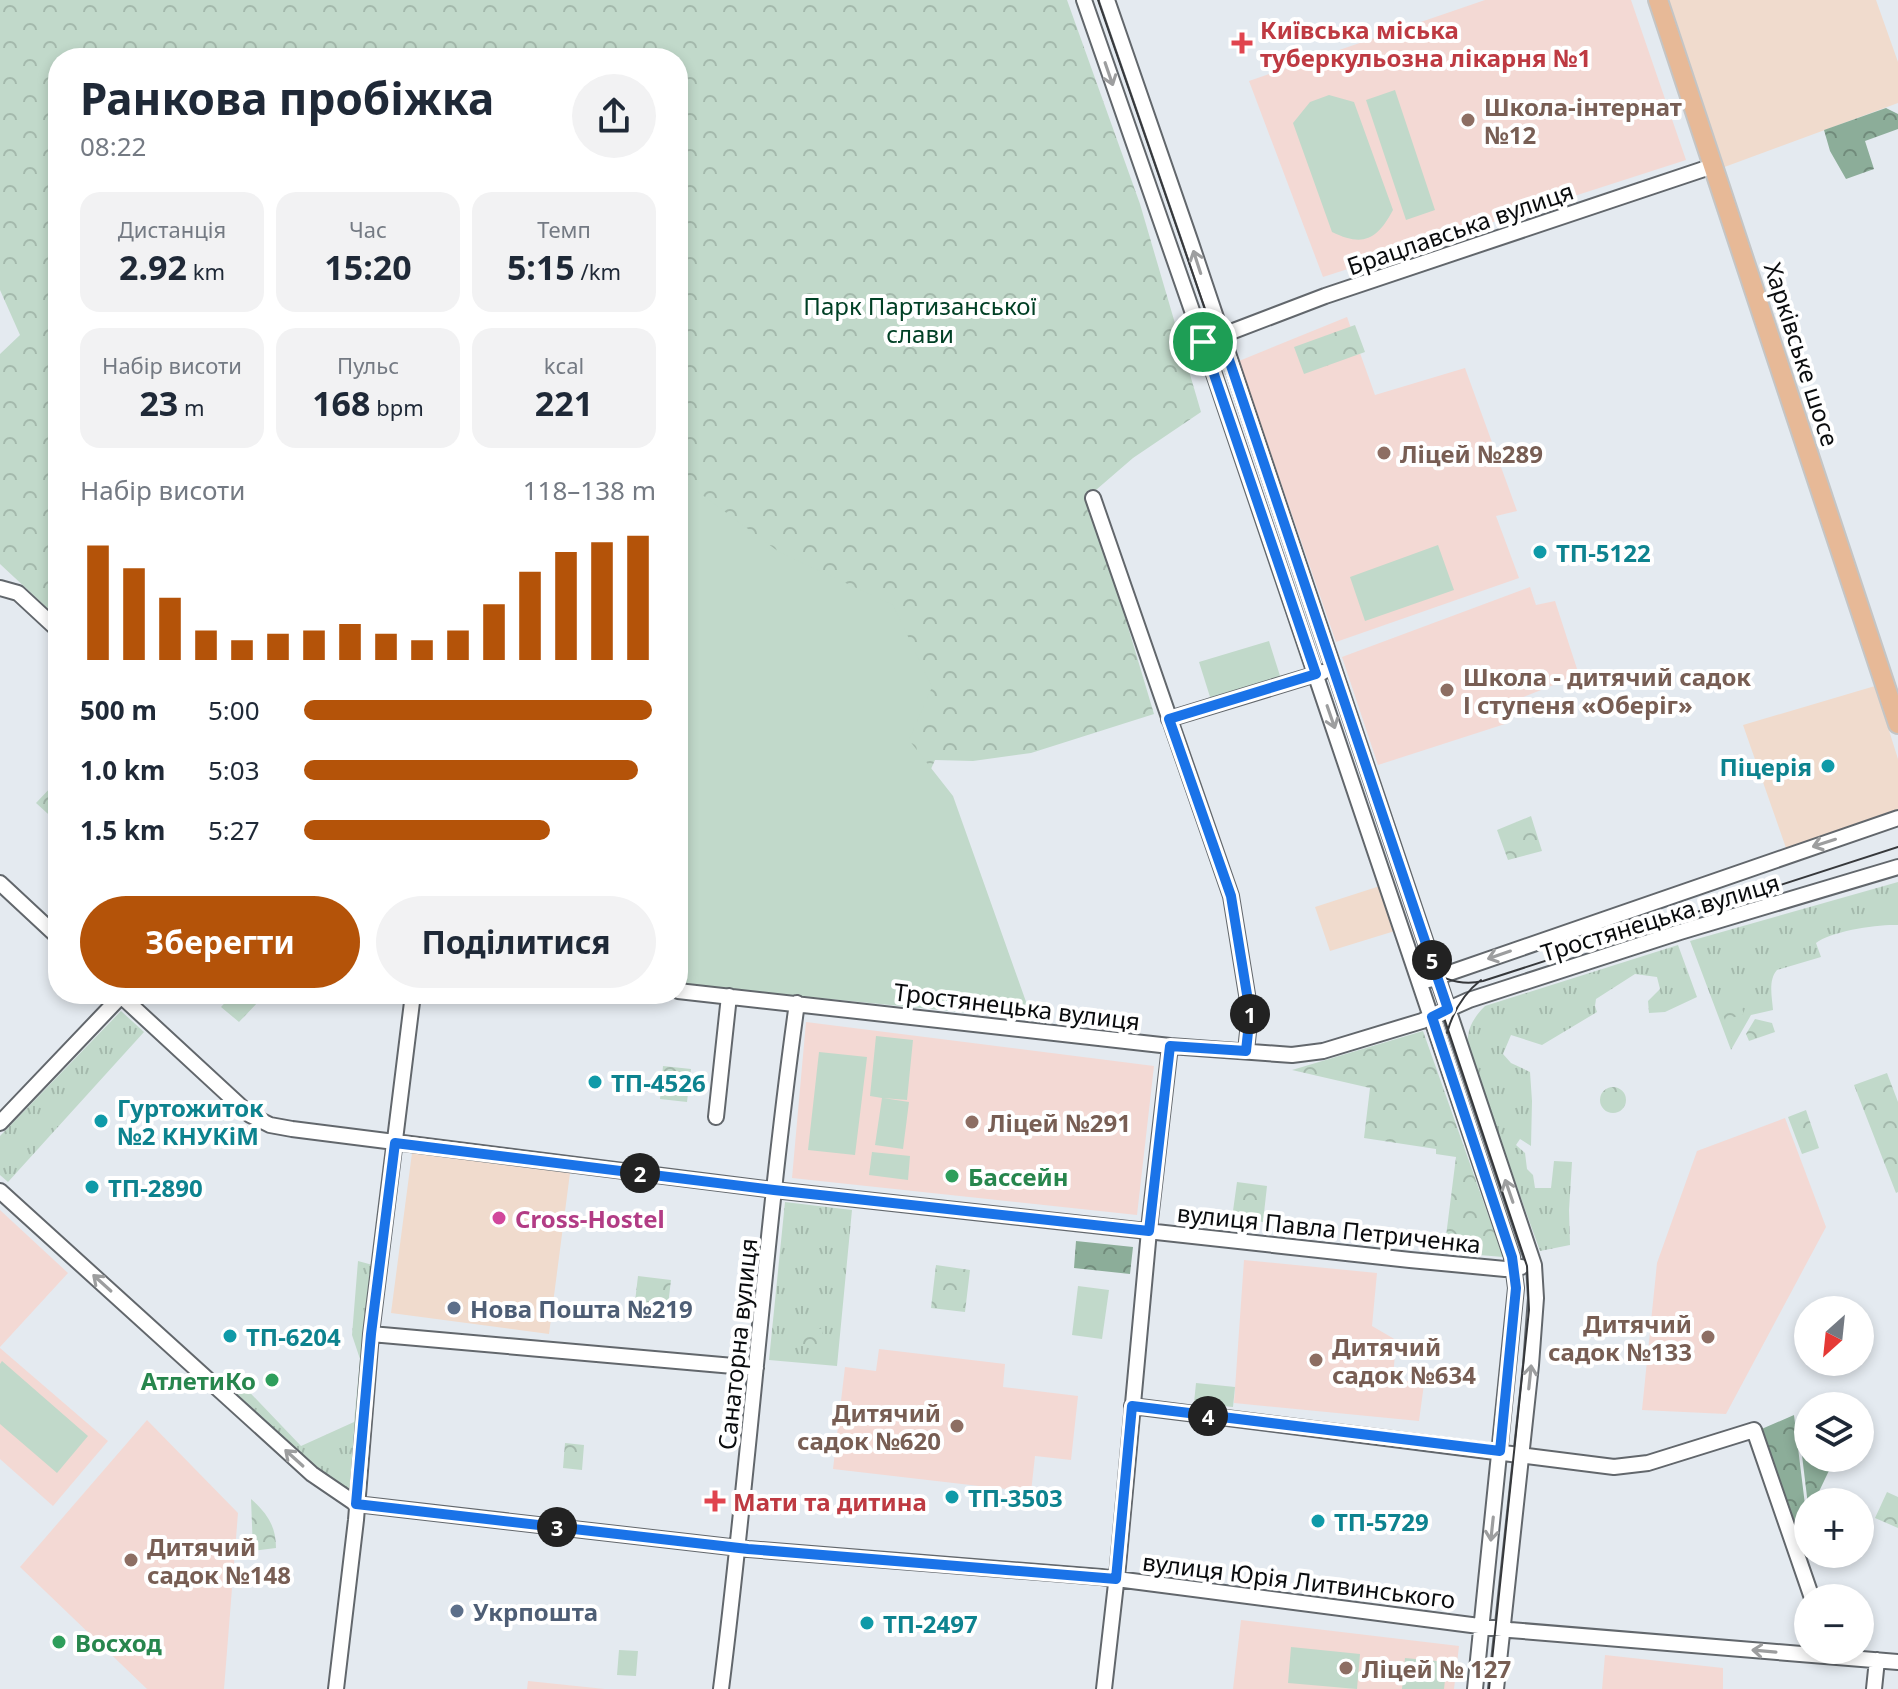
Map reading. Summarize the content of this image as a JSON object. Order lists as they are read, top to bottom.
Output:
{
  "streets": {
    "main road": ["Харківське шосе"],
    "street": [
      "Брацлавська вулиця",
      "Тростянецька вулиця",
      "вулиця Павла Петриченка",
      "Санаторна вулиця",
      "вулиця Юрія Литвинського"
    ]
  },
  "crossings": [
    ["Брацлавська вулиця", "Харківське шосе"],
    ["Тростянецька вулиця", "Санаторна вулиця"],
    ["вулиця Павла Петриченка", "Санаторна вулиця"],
    ["Санаторна вулиця", "вулиця Юрія Литвинського"]
  ],
  "one_way": ["вулиця Юрія Литвинського"],
  "parks": ["Парк Партизанської слави"],
  "places": {
    "health": ["Київська міська туберкульозна лікарня №1", "Мати та дитина"],
    "other": [
      "Школа-інтернат №12",
      "Ліцей №289",
      "ТП-5122",
      "Школа - дитячий садок І ступеня «Оберіг»",
      "Піцерія",
      "ТП-4526",
      "Гуртожиток №2 КНУКіМ",
      "Ліцей №291",
      "Бассейн",
      "ТП-2890",
      "Cross-Hostel",
      "Нова Пошта №219",
      "ТП-6204",
      "Дитячий садок №133",
      "Дитячий садок №634",
      "АтлетиКо",
      "Дитячий садок №620",
      "ТП-3503",
      "ТП-5729",
      "Дитячий садок №148",
      "Укрпошта",
      "ТП-2497",
      "Восход",
      "Ліцей № 127"
    ]
  },
  "north": "bottom left",
  "page": {
    "heading": ["Ранкова пробіжка", "08:22"],
    "stats": [
      ["Дистанція", "2.92 km"],
      ["Час", "15:20"],
      ["Темп", "5:15 /km"],
      ["Набір висоти", "23 m"],
      ["Пульс", "168 bpm"],
      ["kcal", "221"]
    ],
    "chart": ["Набір висоти", "118–138 m"],
    "list": [
      {
        "name": "500 m",
        "note": "5:00"
      },
      {
        "name": "1.0 km",
        "note": "5:03"
      },
      {
        "name": "1.5 km",
        "note": "5:27"
      }
    ],
    "buttons": ["Зберегти", "Поділитися"],
    "pins": [
      "5",
      "1",
      "2",
      "4",
      "3"
    ],
    "map_buttons": ["+", "−"]
  }
}
